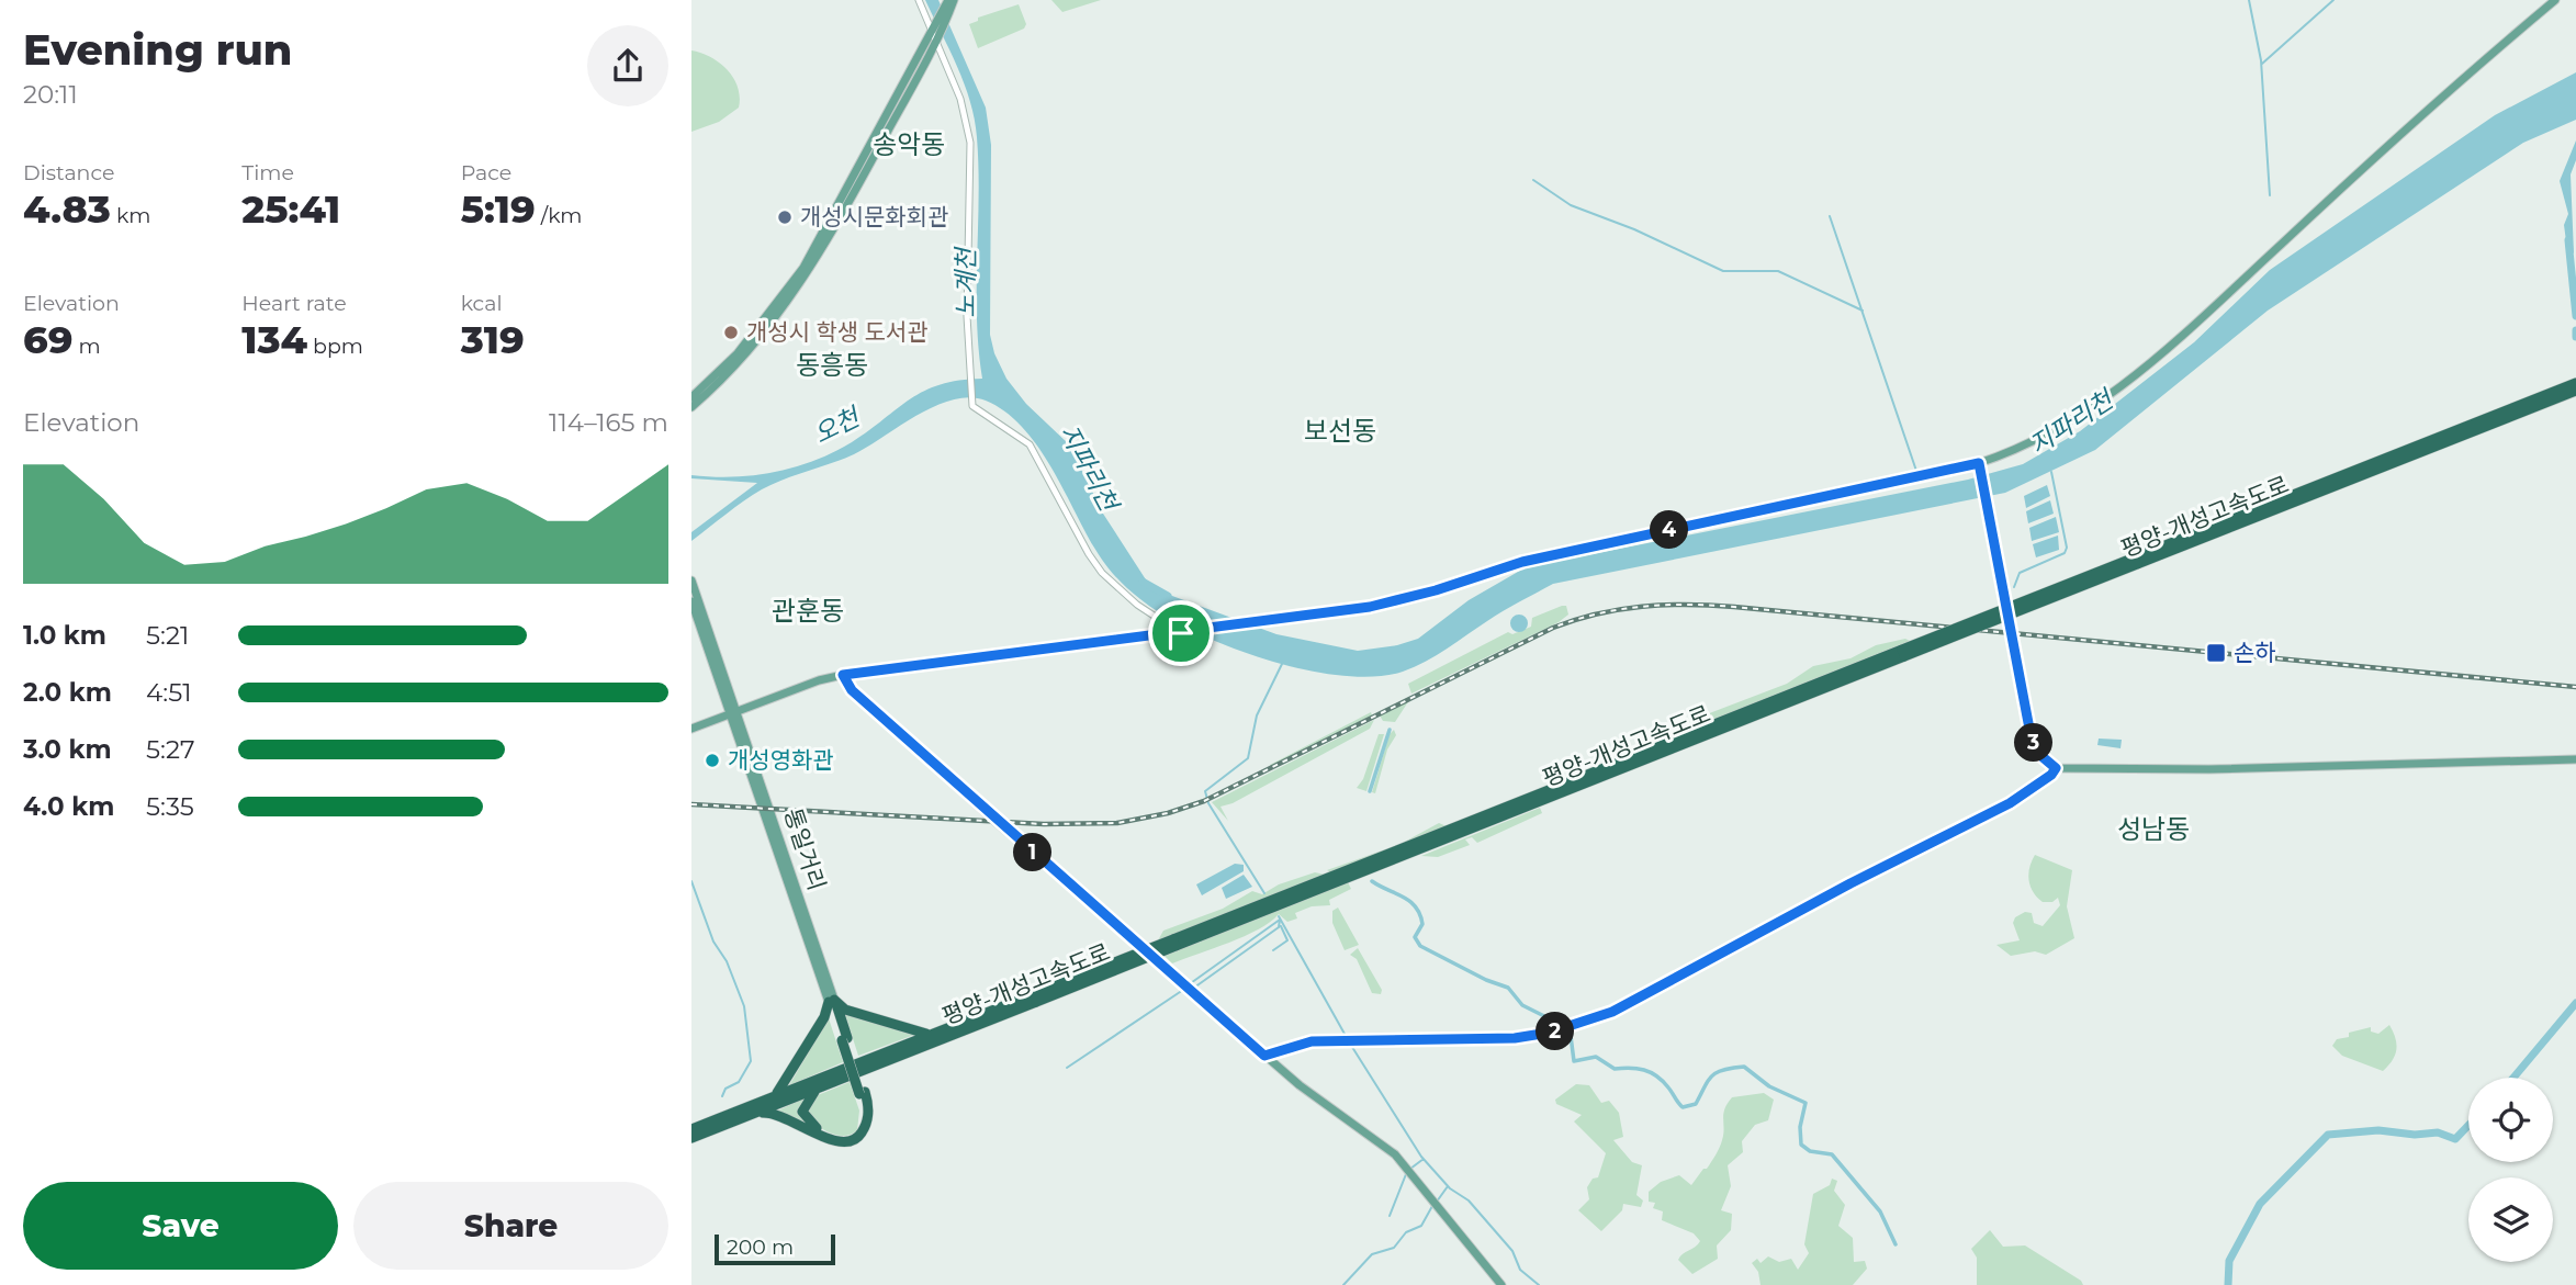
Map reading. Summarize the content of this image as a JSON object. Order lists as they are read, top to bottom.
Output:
{
  "streets": {
    "highway": ["평양-개성고속도로"],
    "main road": ["통일거리"]
  },
  "districts": [
    "송악동",
    "동흥동",
    "보선동",
    "관훈동",
    "성남동"
  ],
  "water": ["노계천", "지파리천", "오천"],
  "places": {
    "other": ["개성시문화회관", "개성시 학생 도서관", "개성영화관"],
    "transit": ["손하"]
  },
  "scale_bar": "200 m",
  "page": {
    "heading": ["Evening run", "20:11"],
    "stats": [
      ["Distance", "4.83 km"],
      ["Time", "25:41"],
      ["Pace", "5:19 /km"],
      ["Elevation", "69 m"],
      ["Heart rate", "134 bpm"],
      ["kcal", "319"]
    ],
    "chart": ["Elevation", "114–165 m"],
    "pins": [
      "4",
      "3",
      "1",
      "2"
    ],
    "list": [
      {
        "name": "1.0 km",
        "note": "5:21"
      },
      {
        "name": "2.0 km",
        "note": "4:51"
      },
      {
        "name": "3.0 km",
        "note": "5:27"
      },
      {
        "name": "4.0 km",
        "note": "5:35"
      }
    ],
    "buttons": ["Save", "Share"],
    "scale": "200 m"
  }
}
